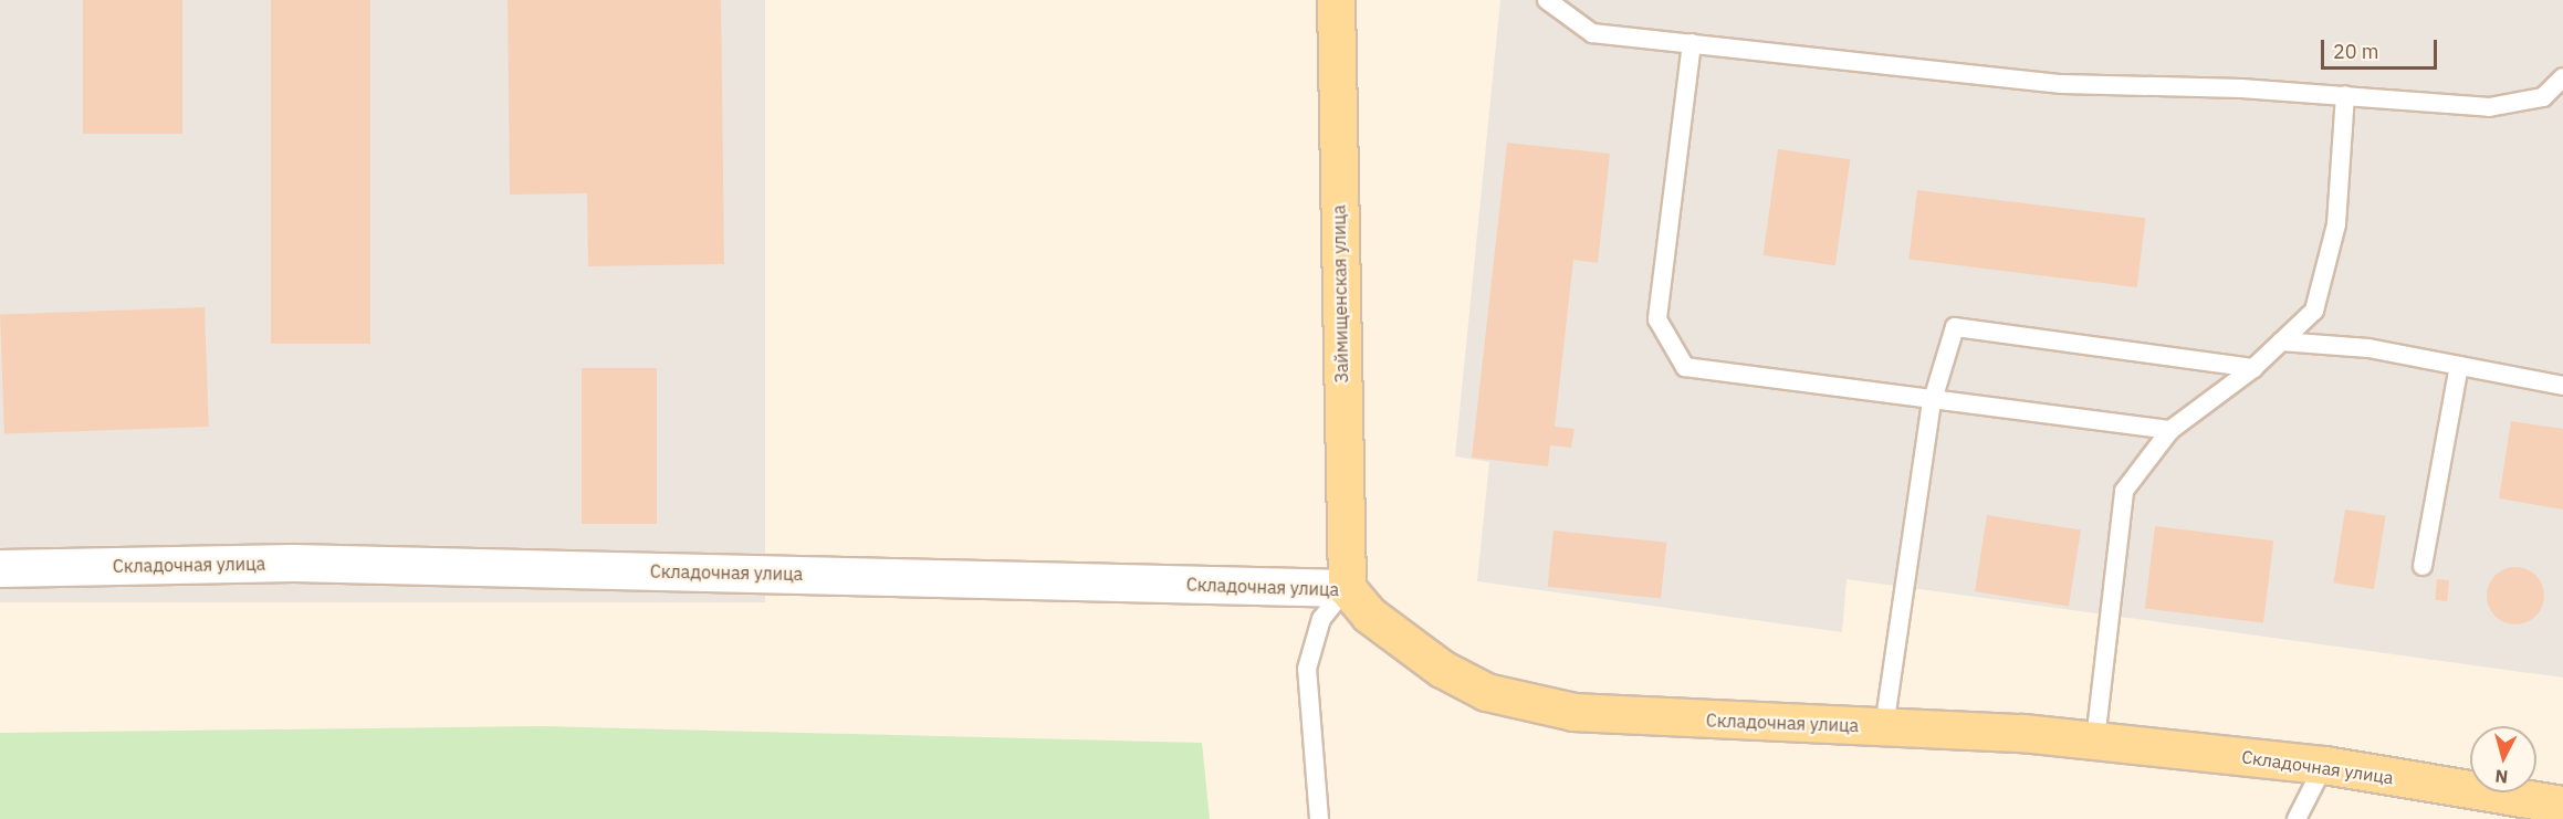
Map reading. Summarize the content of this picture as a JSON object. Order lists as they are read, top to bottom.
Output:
{
  "streets": {
    "main road": ["Займищенская улица", "Складочная улица"]
  },
  "crossings": [
    ["Займищенская улица", "Складочная улица"]
  ],
  "scale_bar": "20 m",
  "north": "bottom"
}
